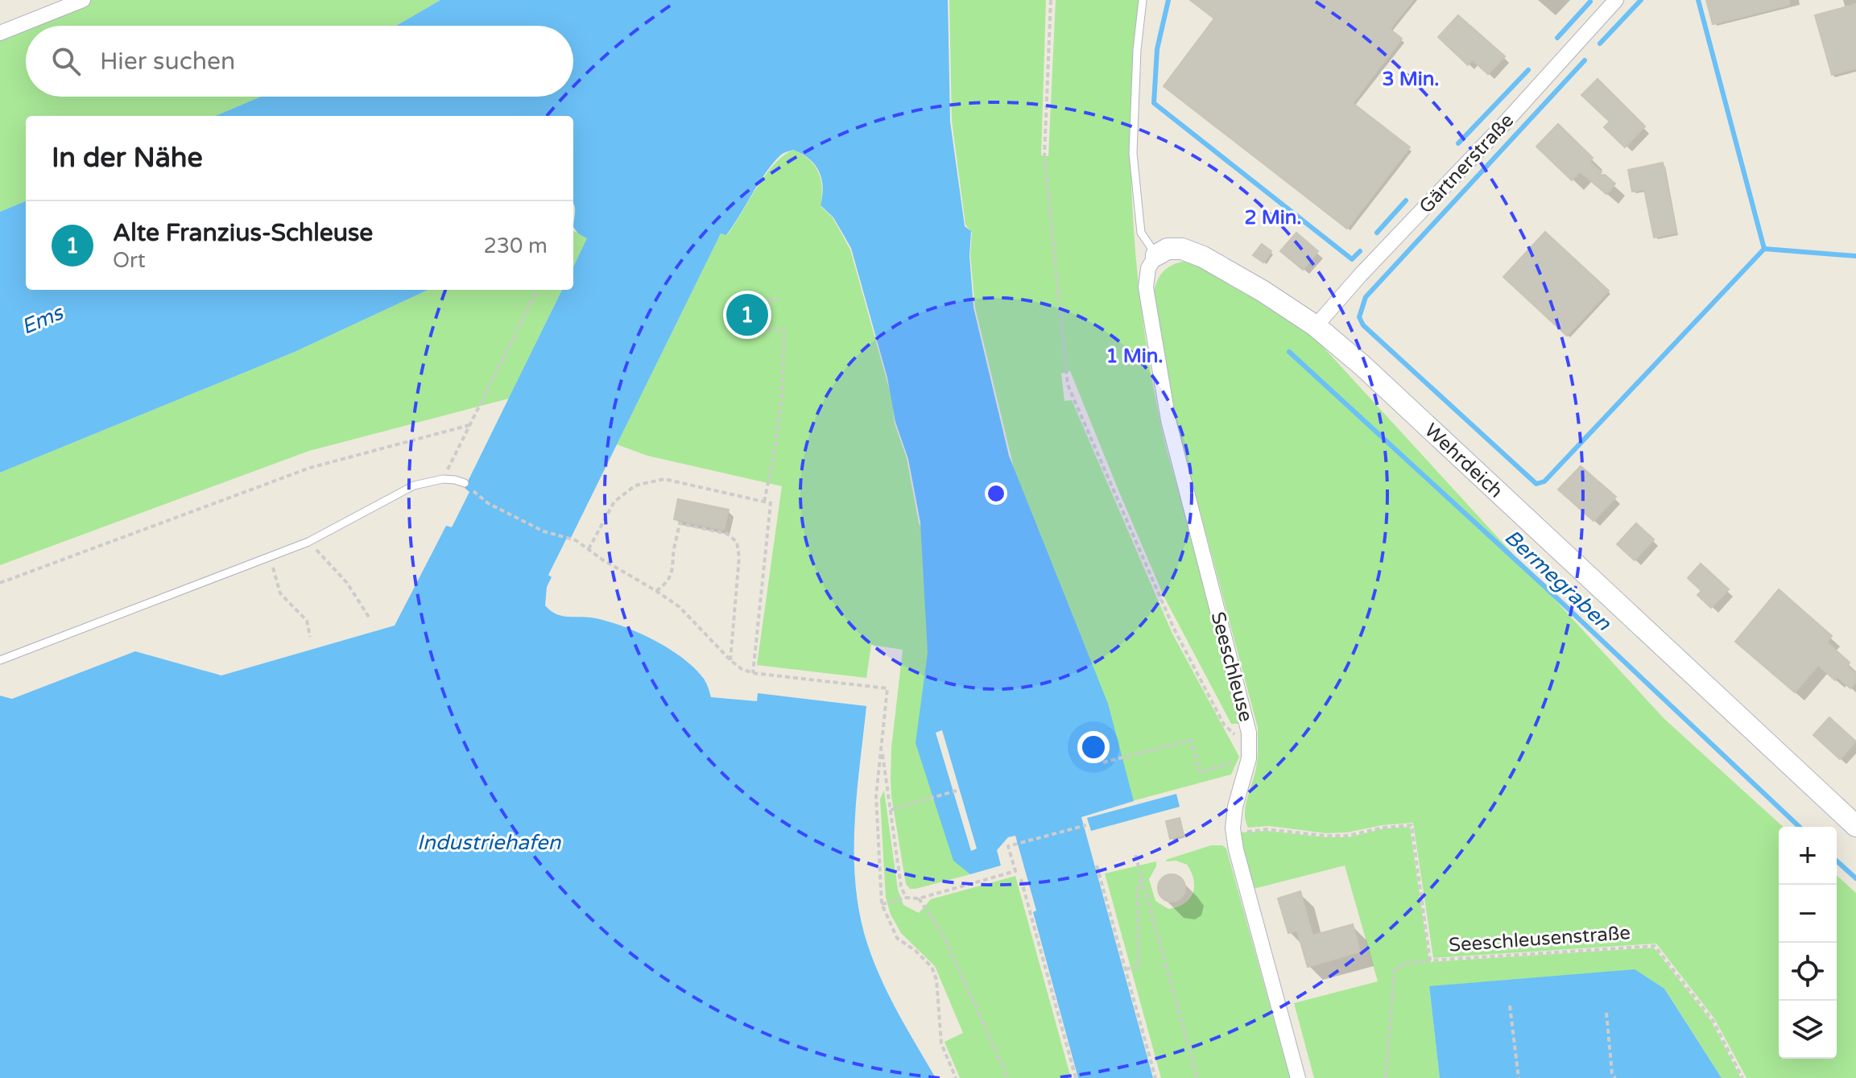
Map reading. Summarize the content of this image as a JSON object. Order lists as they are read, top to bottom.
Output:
{
  "streets": {
    "street": ["Gärtnerstraße", "Wehrdeich", "Seeschleuse"],
    "path": ["Seeschleusenstraße"]
  },
  "crossings": [
    ["Gärtnerstraße", "Wehrdeich"],
    ["Wehrdeich", "Seeschleuse"],
    ["Seeschleuse", "Seeschleusenstraße"]
  ],
  "water": ["Ems", "Bermegraben", "Industriehafen"],
  "page": {
    "search": "Hier suchen",
    "heading": "In der Nähe",
    "list": [
      {
        "mark": "1",
        "name": "Alte Franzius-Schleuse",
        "note": "Ort",
        "value": "230 m"
      }
    ],
    "pins": "1",
    "map_buttons": ["+", "−"]
  },
  "rings": ["3 Min.", "2 Min.", "1 Min."]
}
